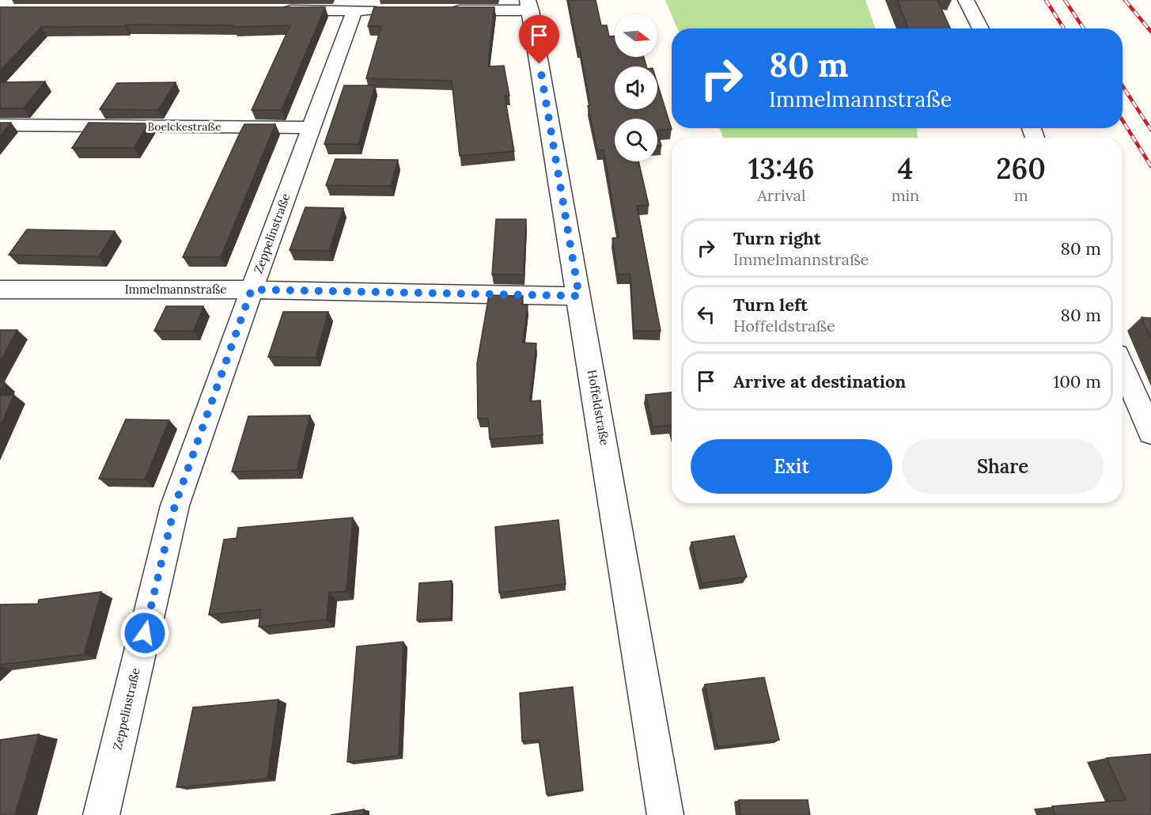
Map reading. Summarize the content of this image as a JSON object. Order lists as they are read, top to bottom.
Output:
{
  "streets": {
    "street": [
      "Boelckestraße",
      "Zeppelinstraße",
      "Immelmannstraße",
      "Hoffeldstraße"
    ]
  },
  "crossings": [
    ["Boelckestraße", "Zeppelinstraße"],
    ["Zeppelinstraße", "Immelmannstraße"],
    ["Immelmannstraße", "Hoffeldstraße"]
  ],
  "north": "right",
  "page": {
    "turn": ["80 m", "Immelmannstraße"],
    "eta": [
      "13:46",
      "Arrival",
      "4",
      "min",
      "260",
      "m"
    ],
    "list": [
      {
        "name": "Turn right",
        "note": "Immelmannstraße",
        "value": "80 m"
      },
      {
        "name": "Turn left",
        "note": "Hoffeldstraße",
        "value": "80 m"
      },
      {
        "name": "Arrive at destination",
        "value": "100 m"
      }
    ],
    "buttons": ["Exit", "Share"]
  }
}
